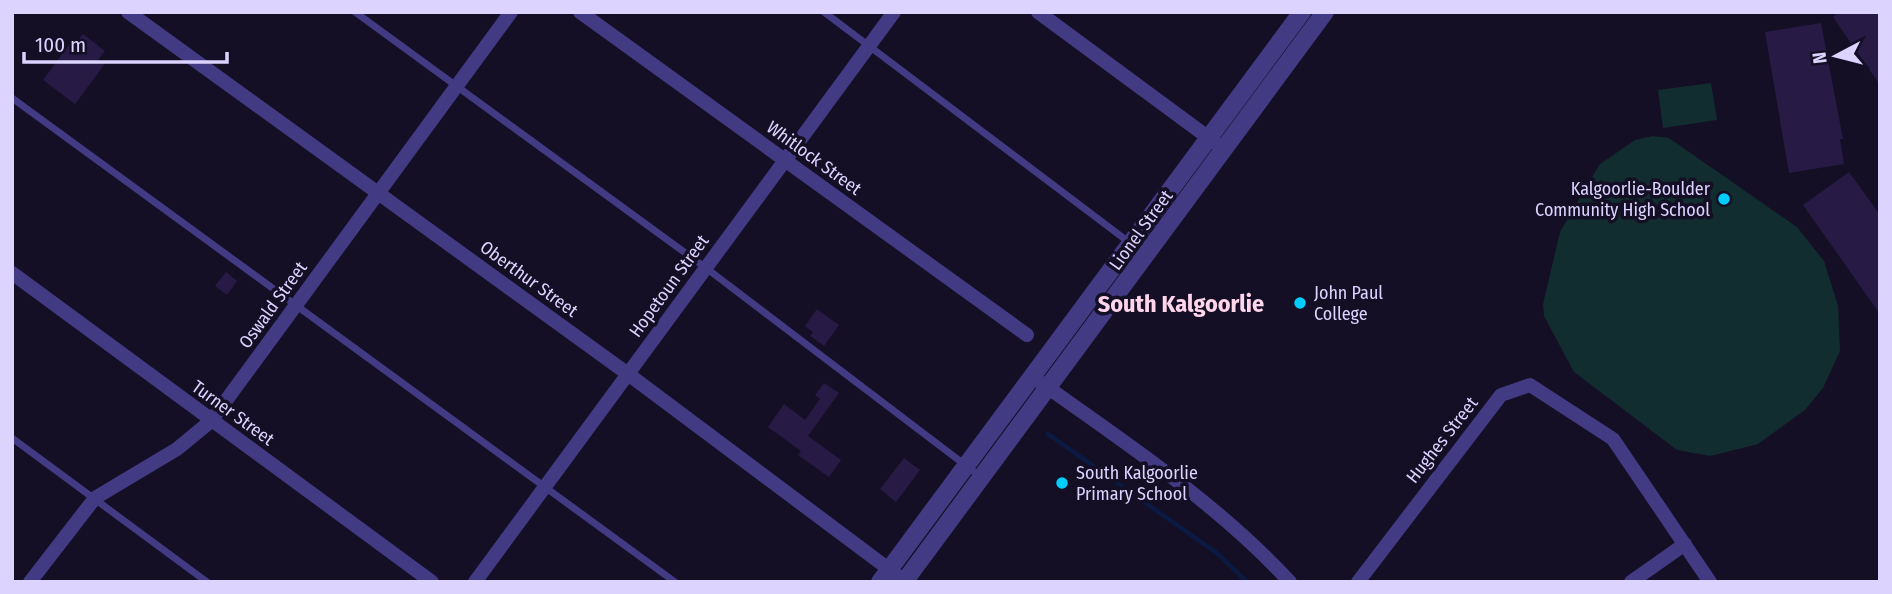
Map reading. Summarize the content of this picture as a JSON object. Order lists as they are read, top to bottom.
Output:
{
  "streets": {
    "street": [
      "Whitlock Street",
      "Lionel Street",
      "Oberthur Street",
      "Hopetoun Street",
      "Oswald Street",
      "Turner Street",
      "Hughes Street"
    ]
  },
  "crossings": [
    ["Whitlock Street", "Hopetoun Street"],
    ["Lionel Street", "Oberthur Street"],
    ["Oberthur Street", "Hopetoun Street"],
    ["Oberthur Street", "Oswald Street"],
    ["Oswald Street", "Turner Street"]
  ],
  "districts": ["South Kalgoorlie"],
  "places": ["Kalgoorlie-Boulder Community High School", "John Paul College", "South Kalgoorlie Primary School"],
  "scale_bar": "100 m",
  "north": "left"
}
